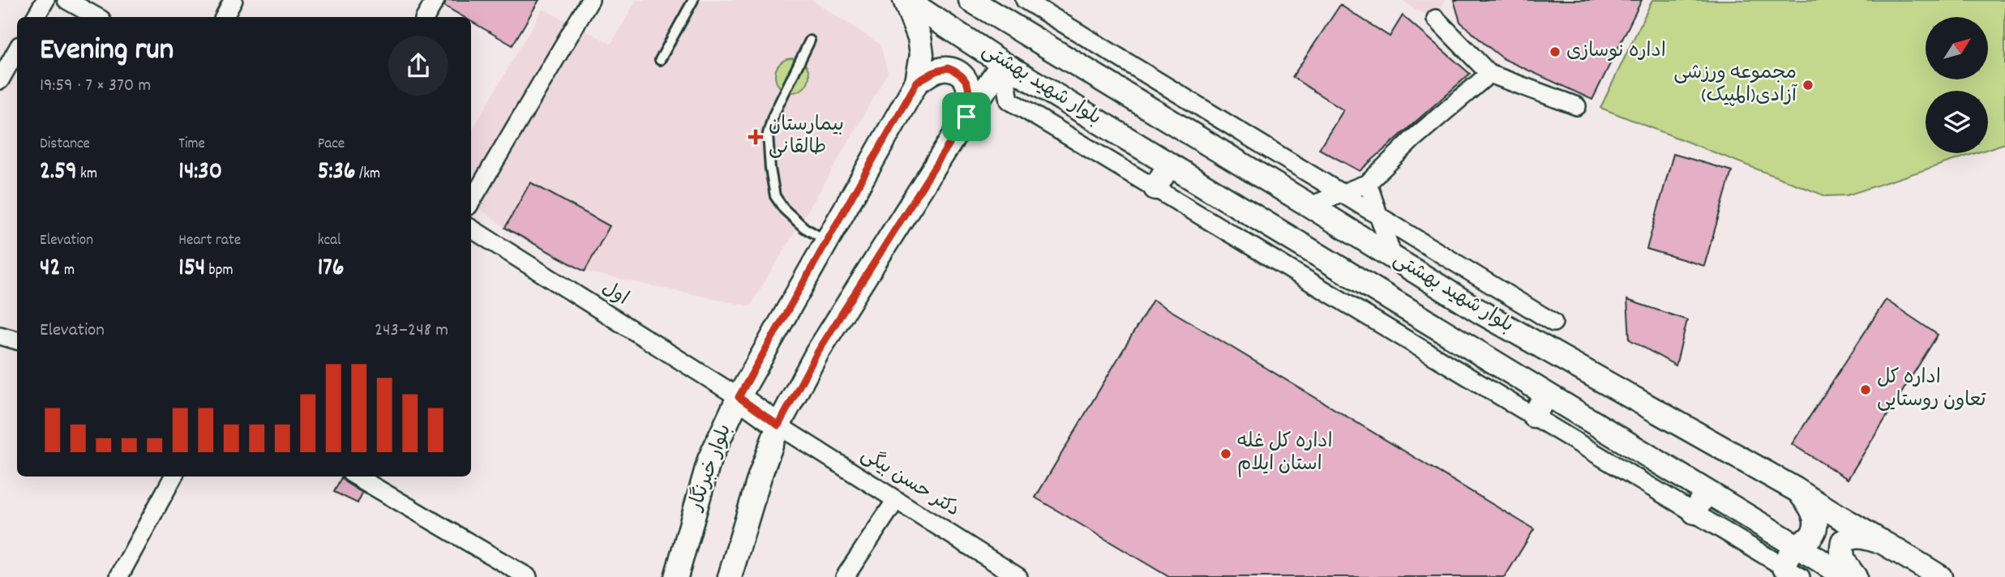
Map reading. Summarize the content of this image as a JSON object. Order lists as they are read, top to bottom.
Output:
{
  "streets": {
    "main road": ["بلوار شهید بهشتی", "بلوار خبرنگار"],
    "street": ["اول", "دکتر حسن بیگی"]
  },
  "crossings": [
    ["بلوار شهید بهشتی", "بلوار خبرنگار"],
    ["اول", "بلوار خبرنگار"]
  ],
  "places": {
    "other": [
      "اداره نوسازی",
      "مجموعه ورزشی آزادی(المپیک)",
      "اداره کل تعاون روستایی",
      "اداره کل غله استان ایلام"
    ],
    "health": ["بیمارستان طالقانی"]
  },
  "north": "top right",
  "page": {
    "heading": ["Evening run", "19:59 · 7 × 370 m"],
    "stats": [
      ["Distance", "2.59 km"],
      ["Time", "14:30"],
      ["Pace", "5:36 /km"],
      ["Elevation", "42 m"],
      ["Heart rate", "154 bpm"],
      ["kcal", "176"]
    ],
    "chart": ["Elevation", "243–248 m"]
  }
}
